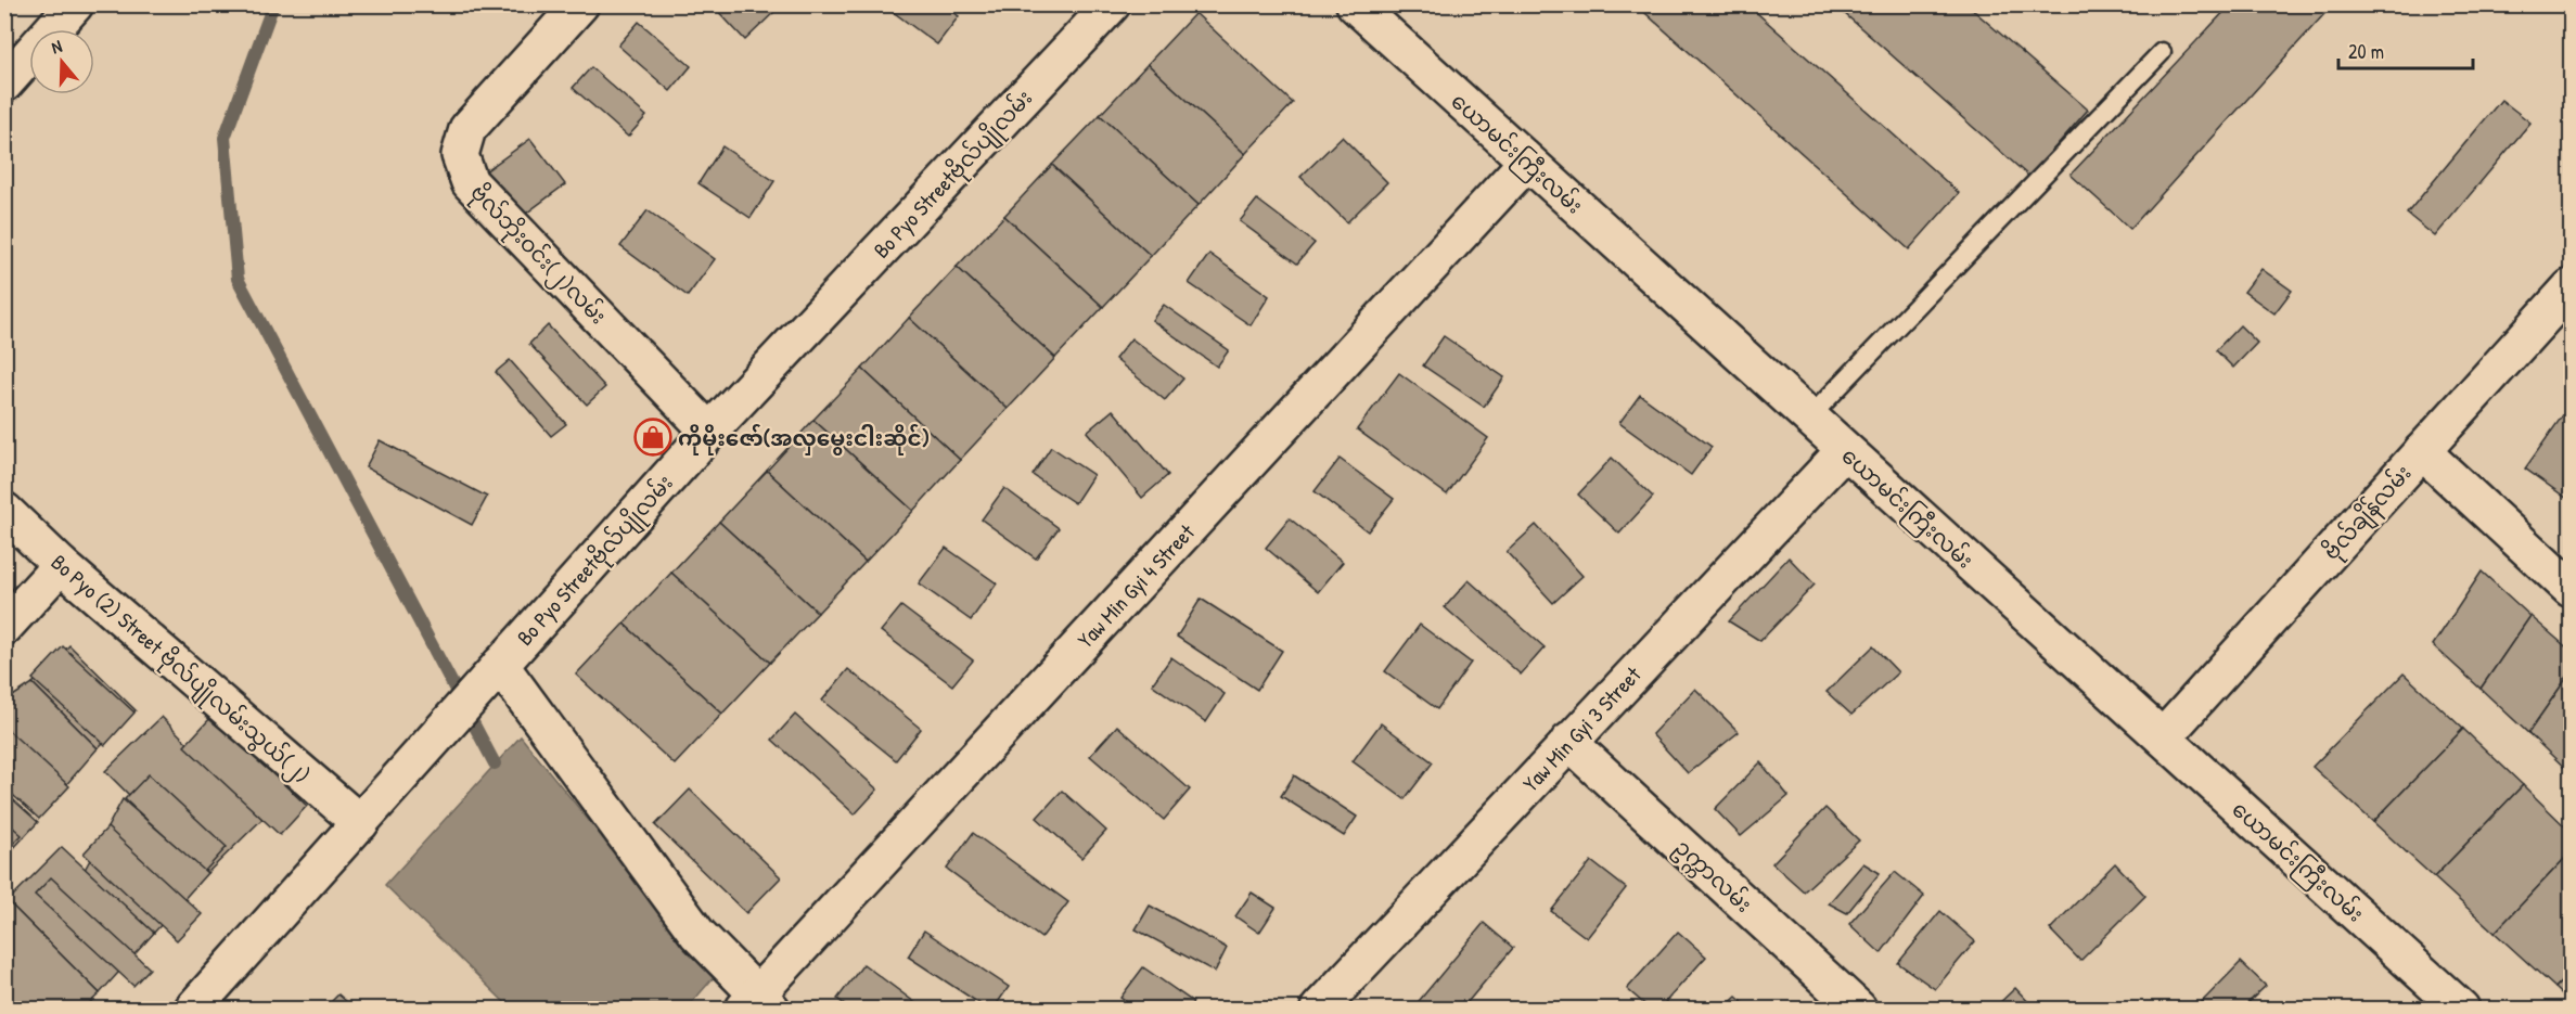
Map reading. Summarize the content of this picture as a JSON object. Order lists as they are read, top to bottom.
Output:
{
  "streets": {
    "street": [
      "ယောမင်းကြီးလမ်း",
      "Bo Pyo Streetဗိုလ်ပျိုလမ်း",
      "ဗိုလ်ဘိုးဝင်း(၂)လမ်း",
      "ဗိုလ်ချိန်လမ်း",
      "Yaw Min Gyi 4 Street",
      "Bo Pyo (2) Street ဗိုလ်ပျိုလမ်းသွယ်(၂)",
      "Yaw Min Gyi 3 Street",
      "ဥက္ကာလမ်း"
    ]
  },
  "crossings": [
    ["ယောမင်းကြီးလမ်း", "ဗိုလ်ချိန်လမ်း"],
    ["ယောမင်းကြီးလမ်း", "Yaw Min Gyi 4 Street"],
    ["ယောမင်းကြီးလမ်း", "Yaw Min Gyi 3 Street"],
    ["Bo Pyo Streetဗိုလ်ပျိုလမ်း", "ဗိုလ်ဘိုးဝင်း(၂)လမ်း"],
    ["Bo Pyo Streetဗိုလ်ပျိုလမ်း", "Bo Pyo (2) Street ဗိုလ်ပျိုလမ်းသွယ်(၂)"],
    ["Yaw Min Gyi 3 Street", "ဥက္ကာလမ်း"]
  ],
  "places": {
    "shop": ["ကိုမိုးဇော်(အလှမွေးငါးဆိုင်)"]
  },
  "scale_bar": "20 m",
  "north": "top"
}
